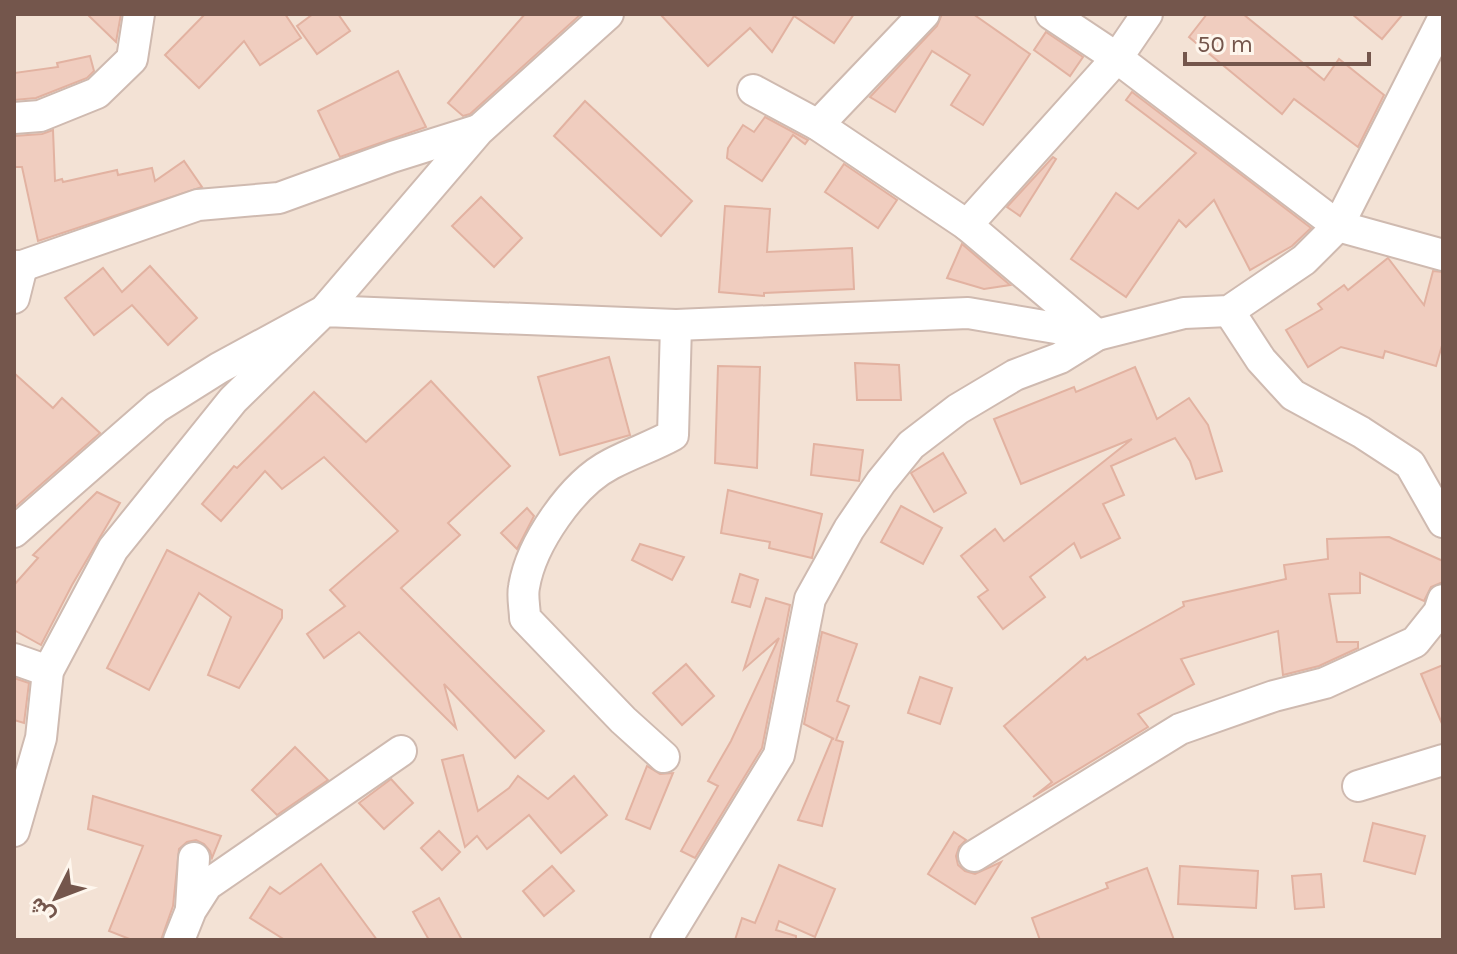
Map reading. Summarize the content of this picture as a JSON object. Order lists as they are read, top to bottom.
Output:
{
  "scale_bar": "50 m",
  "north": "bottom left"
}
